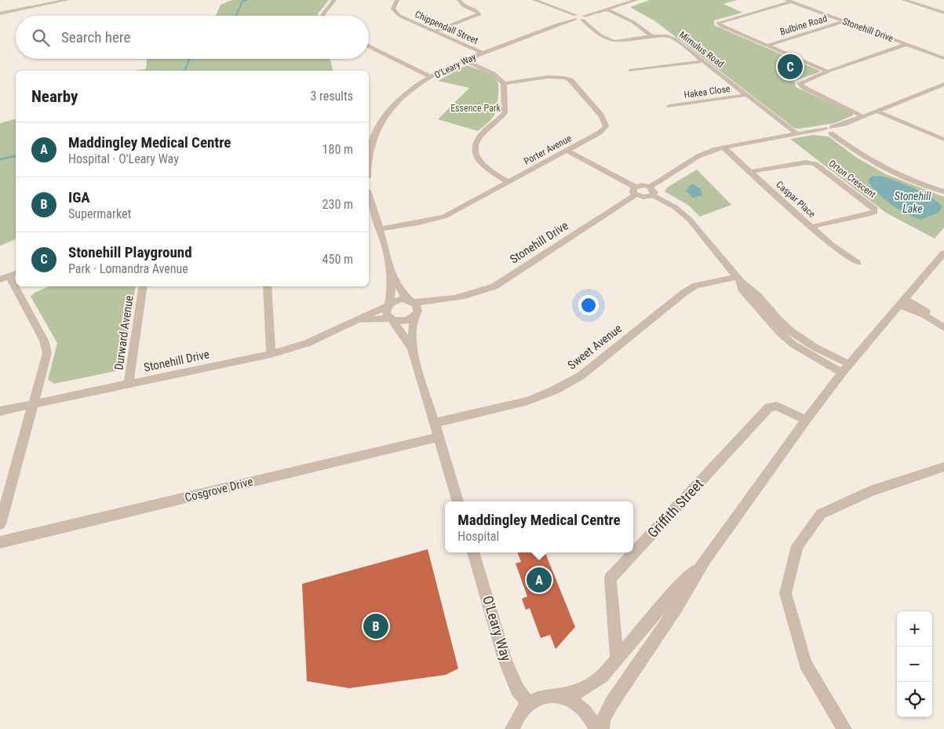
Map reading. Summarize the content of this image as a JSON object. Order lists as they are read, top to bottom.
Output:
{
  "streets": {
    "street": [
      "Bulbine Road",
      "Chippendall Street",
      "Stonehill Drive",
      "Mimulus Road",
      "O'Leary Way",
      "Hakea Close",
      "Porter Avenue",
      "Orton Crescent",
      "Caspar Place",
      "Durward Avenue",
      "Sweet Avenue",
      "Cosgrove Drive",
      "Griffith Street"
    ]
  },
  "crossings": [
    ["Bulbine Road", "Stonehill Drive"],
    ["Chippendall Street", "O'Leary Way"],
    ["Stonehill Drive", "Durward Avenue"],
    ["Mimulus Road", "Hakea Close"],
    ["Orton Crescent", "Caspar Place"]
  ],
  "water": ["Stonehill Lake"],
  "parks": ["Essence Park"],
  "page": {
    "search": "Search here",
    "pins": ["C", "A", "B"],
    "heading": ["Nearby", "3 results"],
    "list": [
      {
        "mark": "A",
        "name": "Maddingley Medical Centre",
        "note": "Hospital · O'Leary Way",
        "value": "180 m"
      },
      {
        "mark": "B",
        "name": "IGA",
        "note": "Supermarket",
        "value": "230 m"
      },
      {
        "mark": "C",
        "name": "Stonehill Playground",
        "note": "Park · Lomandra Avenue",
        "value": "450 m"
      }
    ],
    "popup": ["Maddingley Medical Centre", "Hospital"],
    "map_buttons": ["+", "−"]
  }
}
